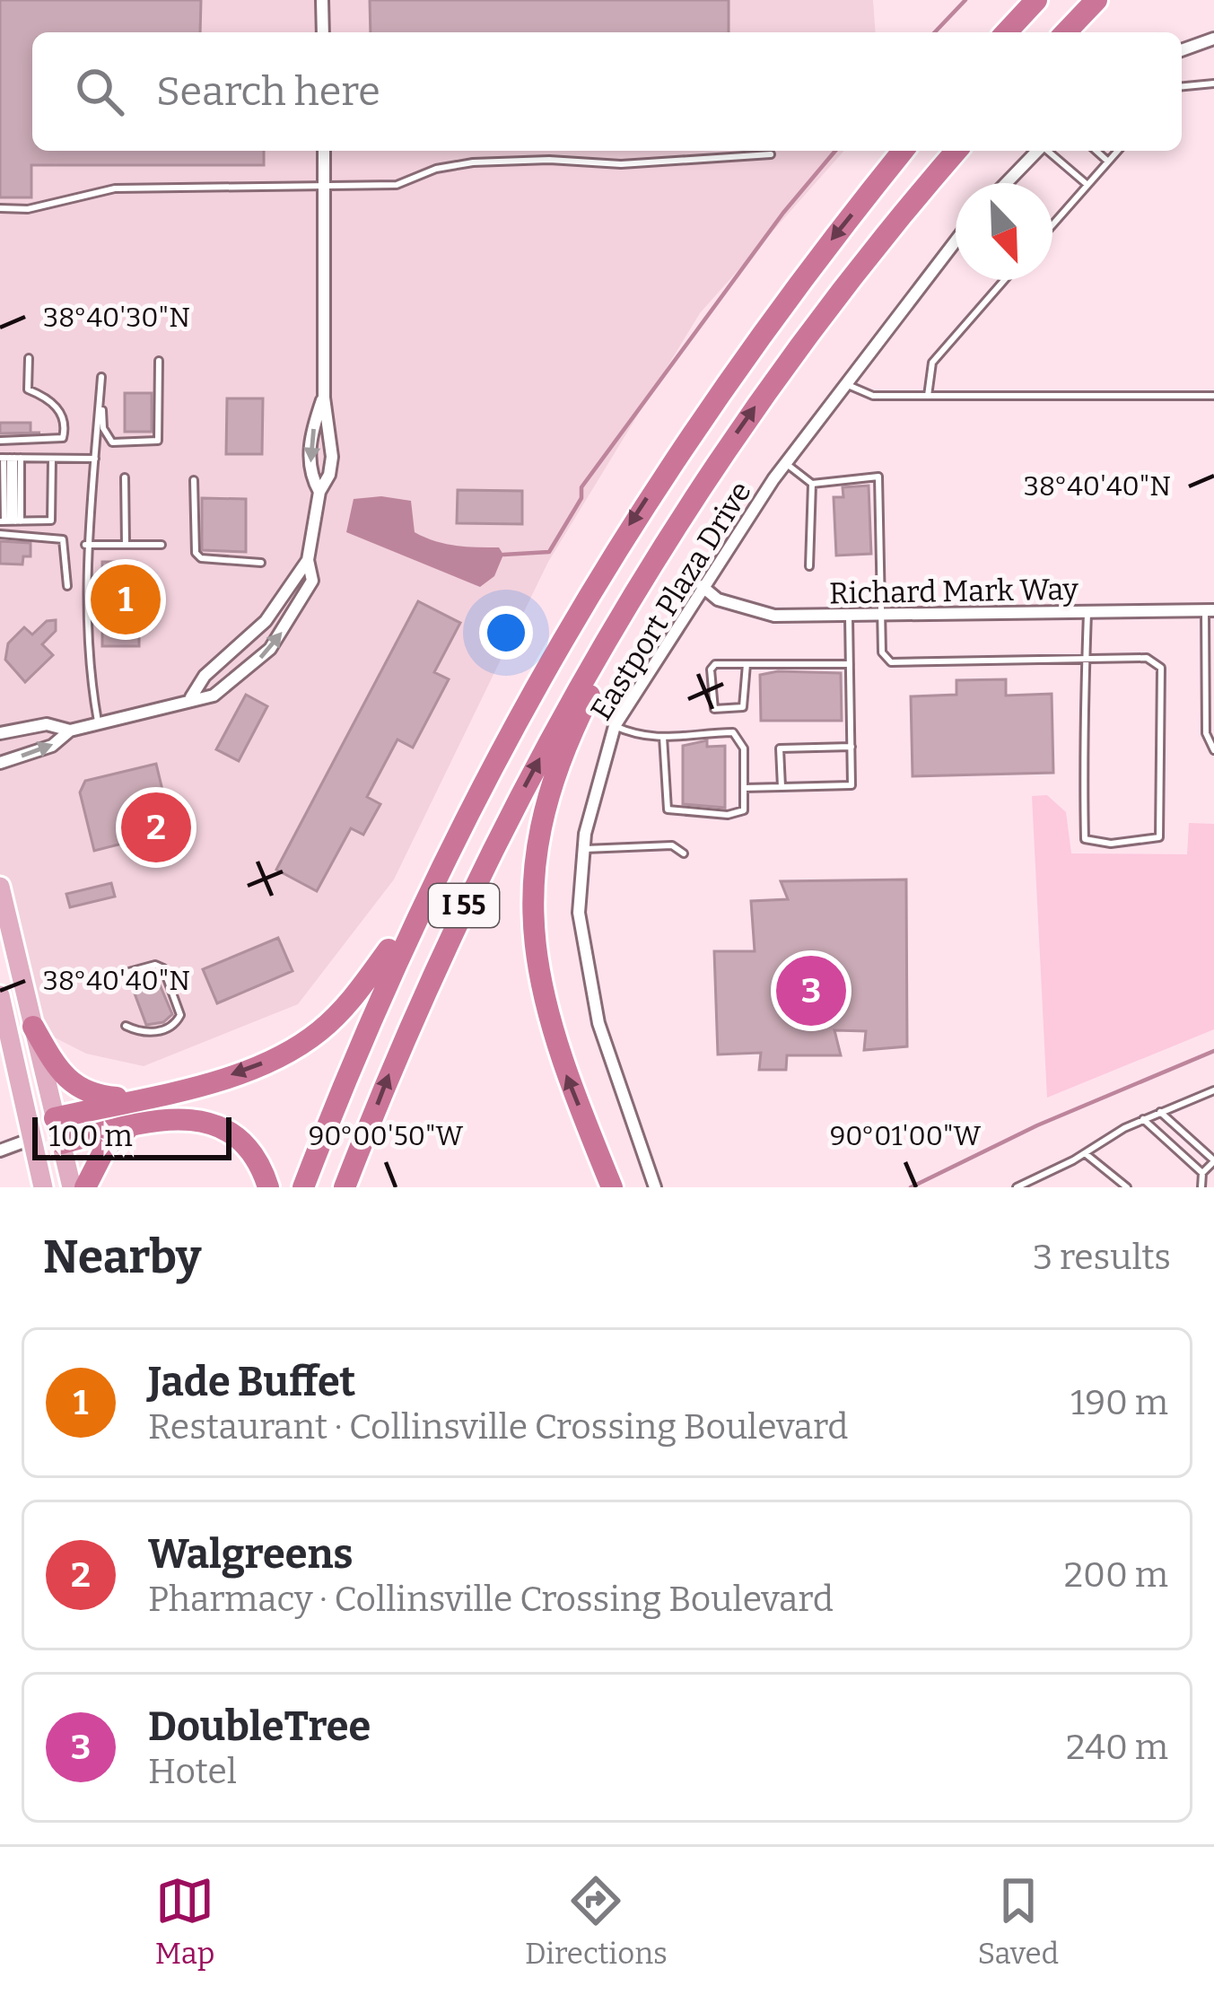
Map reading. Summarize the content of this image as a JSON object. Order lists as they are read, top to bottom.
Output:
{
  "streets": {
    "highway": ["I 55"],
    "street": ["Richard Mark Way", "Eastport Plaza Drive"]
  },
  "crossings": [
    ["Richard Mark Way", "Eastport Plaza Drive"]
  ],
  "scale_bar": "100 m",
  "north": "bottom right",
  "page": {
    "search": "Search here",
    "pins": ["1", "2", "3"],
    "scale": "100 m",
    "heading": ["Nearby", "3 results"],
    "list": [
      {
        "mark": "1",
        "name": "Jade Buffet",
        "note": "Restaurant · Collinsville Crossing Boulevard",
        "value": "190 m"
      },
      {
        "mark": "2",
        "name": "Walgreens",
        "note": "Pharmacy · Collinsville Crossing Boulevard",
        "value": "200 m"
      },
      {
        "mark": "3",
        "name": "DoubleTree",
        "note": "Hotel",
        "value": "240 m"
      }
    ],
    "nav": ["Map", "Directions", "Saved"]
  },
  "coordinates": [
    "38°40'30\"N",
    "38°40'40\"N",
    "90°00'50\"W",
    "90°01'00\"W"
  ]
}
